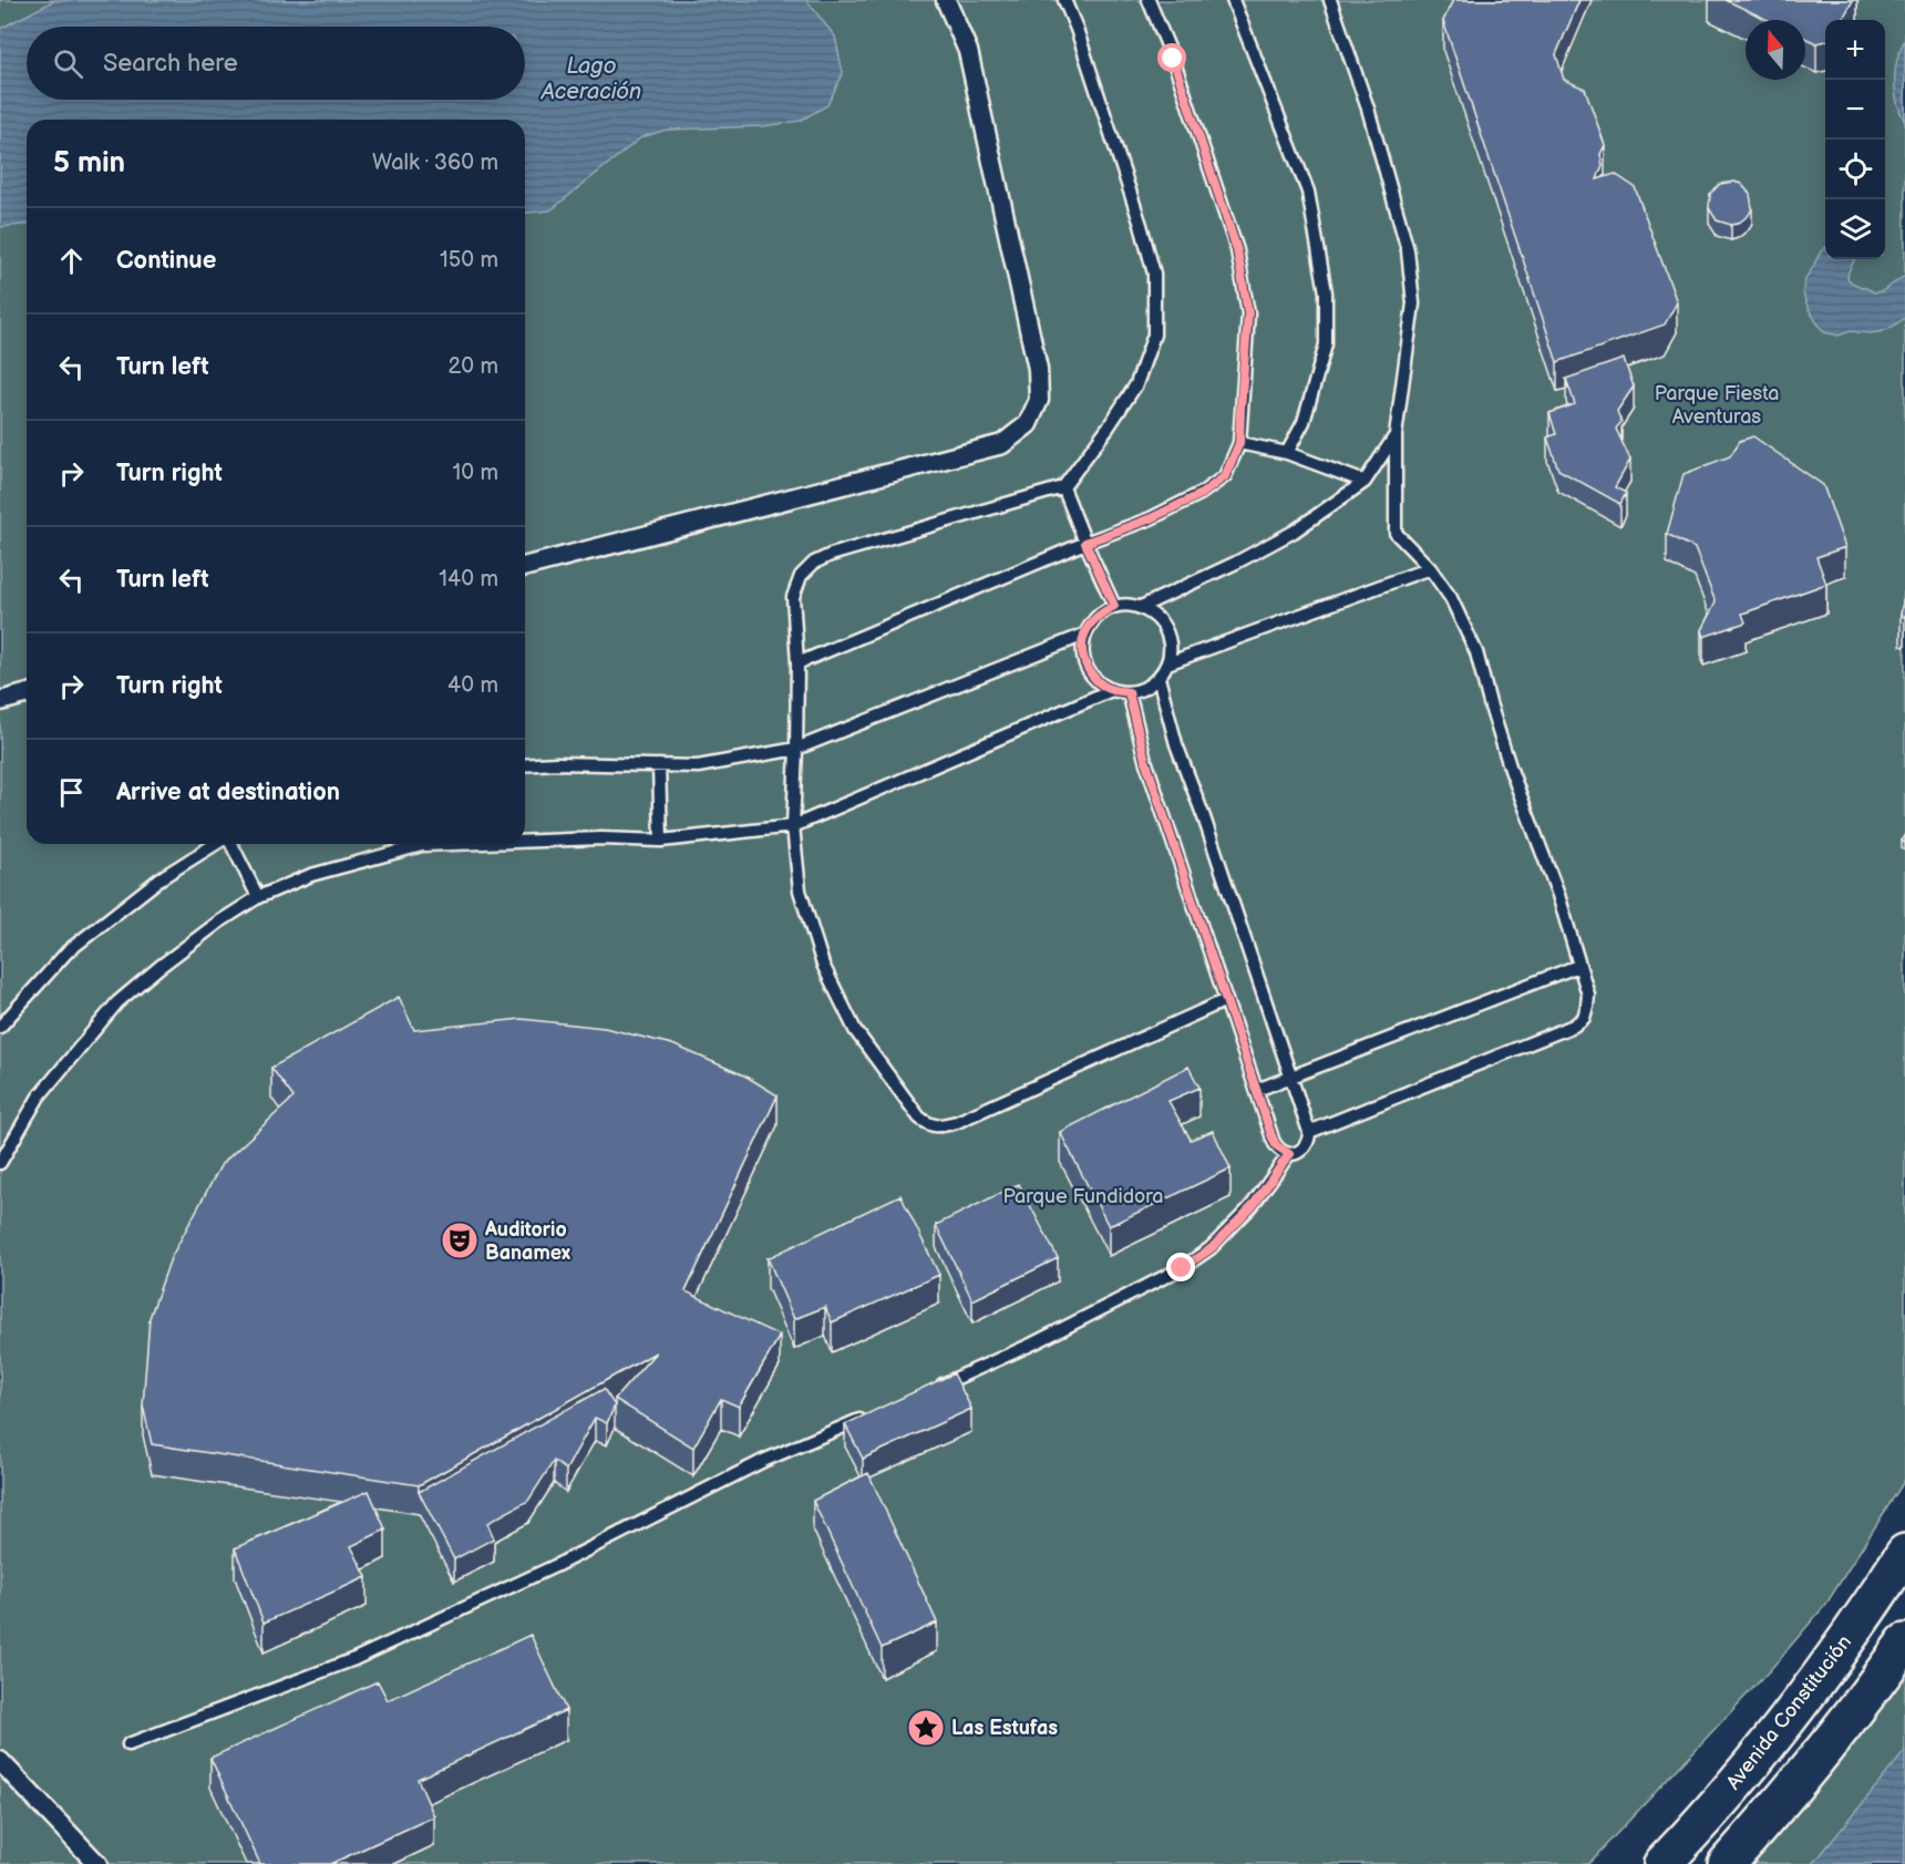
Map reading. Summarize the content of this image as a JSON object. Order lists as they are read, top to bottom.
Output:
{
  "streets": {
    "highway": ["Avenida Constitución"]
  },
  "water": ["Lago Aceración"],
  "parks": ["Parque Fiesta Aventuras", "Parque Fundidora"],
  "places": {
    "theatre": ["Auditorio Banamex"],
    "place": ["Las Estufas"]
  },
  "north": "top",
  "page": {
    "map_buttons": ["+", "−"],
    "search": "Search here",
    "heading": ["5 min", "Walk · 360 m"],
    "list": [
      ["Continue", "150 m"],
      ["Turn left", "20 m"],
      ["Turn right", "10 m"],
      ["Turn left", "140 m"],
      ["Turn right", "40 m"],
      "Arrive at destination"
    ]
  }
}
